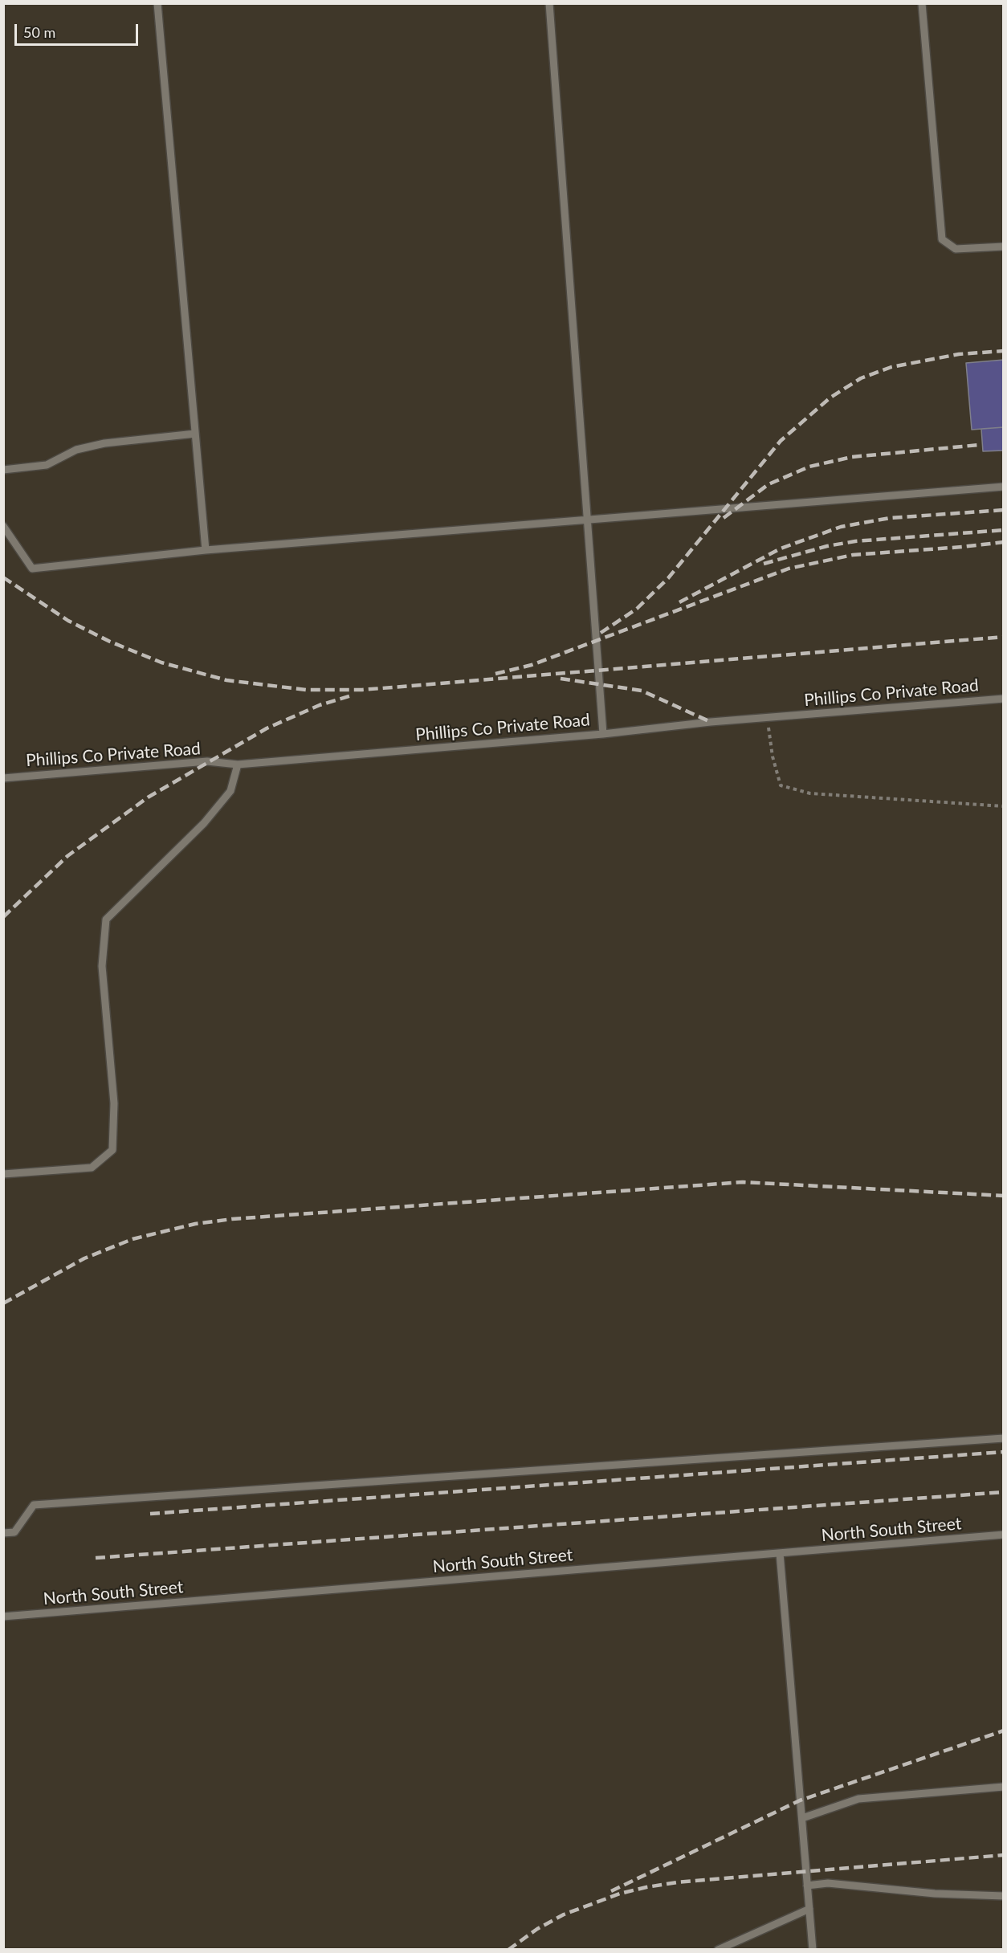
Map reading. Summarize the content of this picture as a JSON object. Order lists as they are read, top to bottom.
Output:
{
  "streets": {
    "lane": ["Phillips Co Private Road", "North South Street"]
  },
  "scale_bar": "50 m"
}
